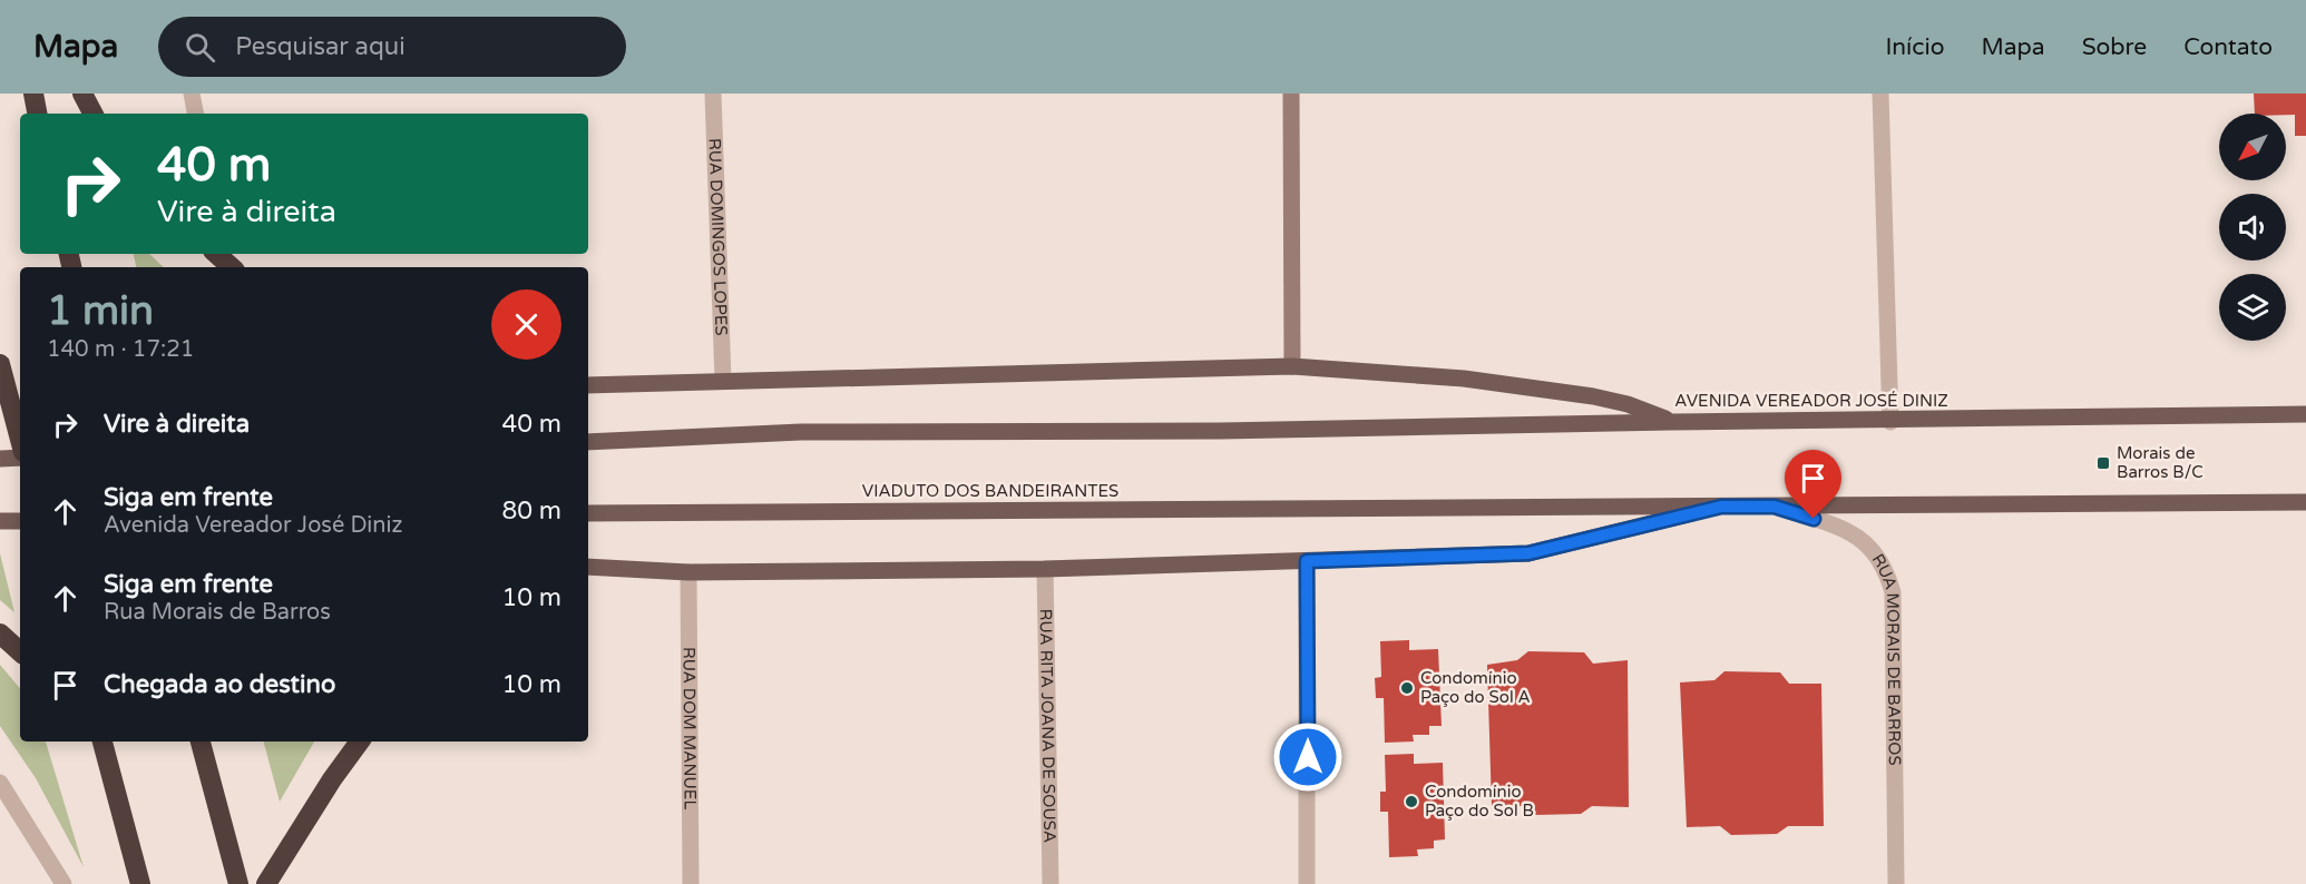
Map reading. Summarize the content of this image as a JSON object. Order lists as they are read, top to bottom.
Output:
{
  "streets": {
    "main road": ["AVENIDA VEREADOR JOSÉ DINIZ", "VIADUTO DOS BANDEIRANTES"],
    "street": [
      "RUA DOMINGOS LOPES",
      "RUA MORAIS DE BARROS",
      "RUA RITA JOANA DE SOUSA",
      "RUA DOM MANUEL"
    ]
  },
  "places": {
    "transit": ["Morais de Barros B/C"],
    "other": ["Condomínio Paço do Sol A", "Condomínio Paço do Sol B"]
  },
  "north": "bottom left",
  "page": {
    "header": "Mapa",
    "search": "Pesquisar aqui",
    "nav": [
      "Início",
      "Mapa",
      "Sobre",
      "Contato"
    ],
    "turn": ["40 m", "Vire à direita"],
    "heading": ["1 min", "140 m · 17:21"],
    "list": [
      {
        "name": "Vire à direita",
        "value": "40 m"
      },
      {
        "name": "Siga em frente",
        "note": "Avenida Vereador José Diniz",
        "value": "80 m"
      },
      {
        "name": "Siga em frente",
        "note": "Rua Morais de Barros",
        "value": "10 m"
      },
      {
        "name": "Chegada ao destino",
        "value": "10 m"
      }
    ]
  }
}
